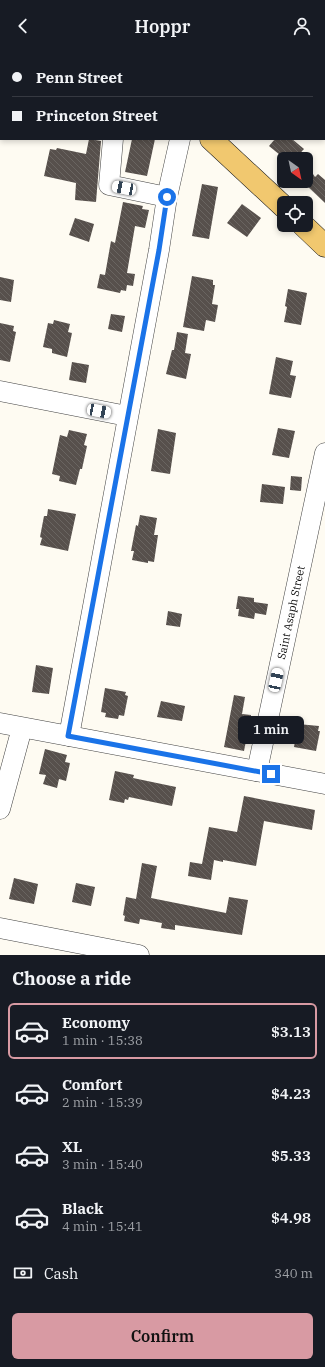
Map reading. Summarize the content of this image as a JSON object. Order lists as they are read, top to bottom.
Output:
{
  "streets": {
    "street": ["Saint Asaph Street"]
  },
  "north": "bottom right",
  "page": {
    "header": "Hoppr",
    "banner": ["Penn Street", "Princeton Street"],
    "bubble": "1 min",
    "heading": "Choose a ride",
    "list": [
      {
        "name": "Economy",
        "note": "1 min · 15:38",
        "value": "$3.13"
      },
      {
        "name": "Comfort",
        "note": "2 min · 15:39",
        "value": "$4.23"
      },
      {
        "name": "XL",
        "note": "3 min · 15:40",
        "value": "$5.33"
      },
      {
        "name": "Black",
        "note": "4 min · 15:41",
        "value": "$4.98"
      }
    ],
    "pay": ["Cash", "340 m"],
    "buttons": "Confirm"
  }
}
